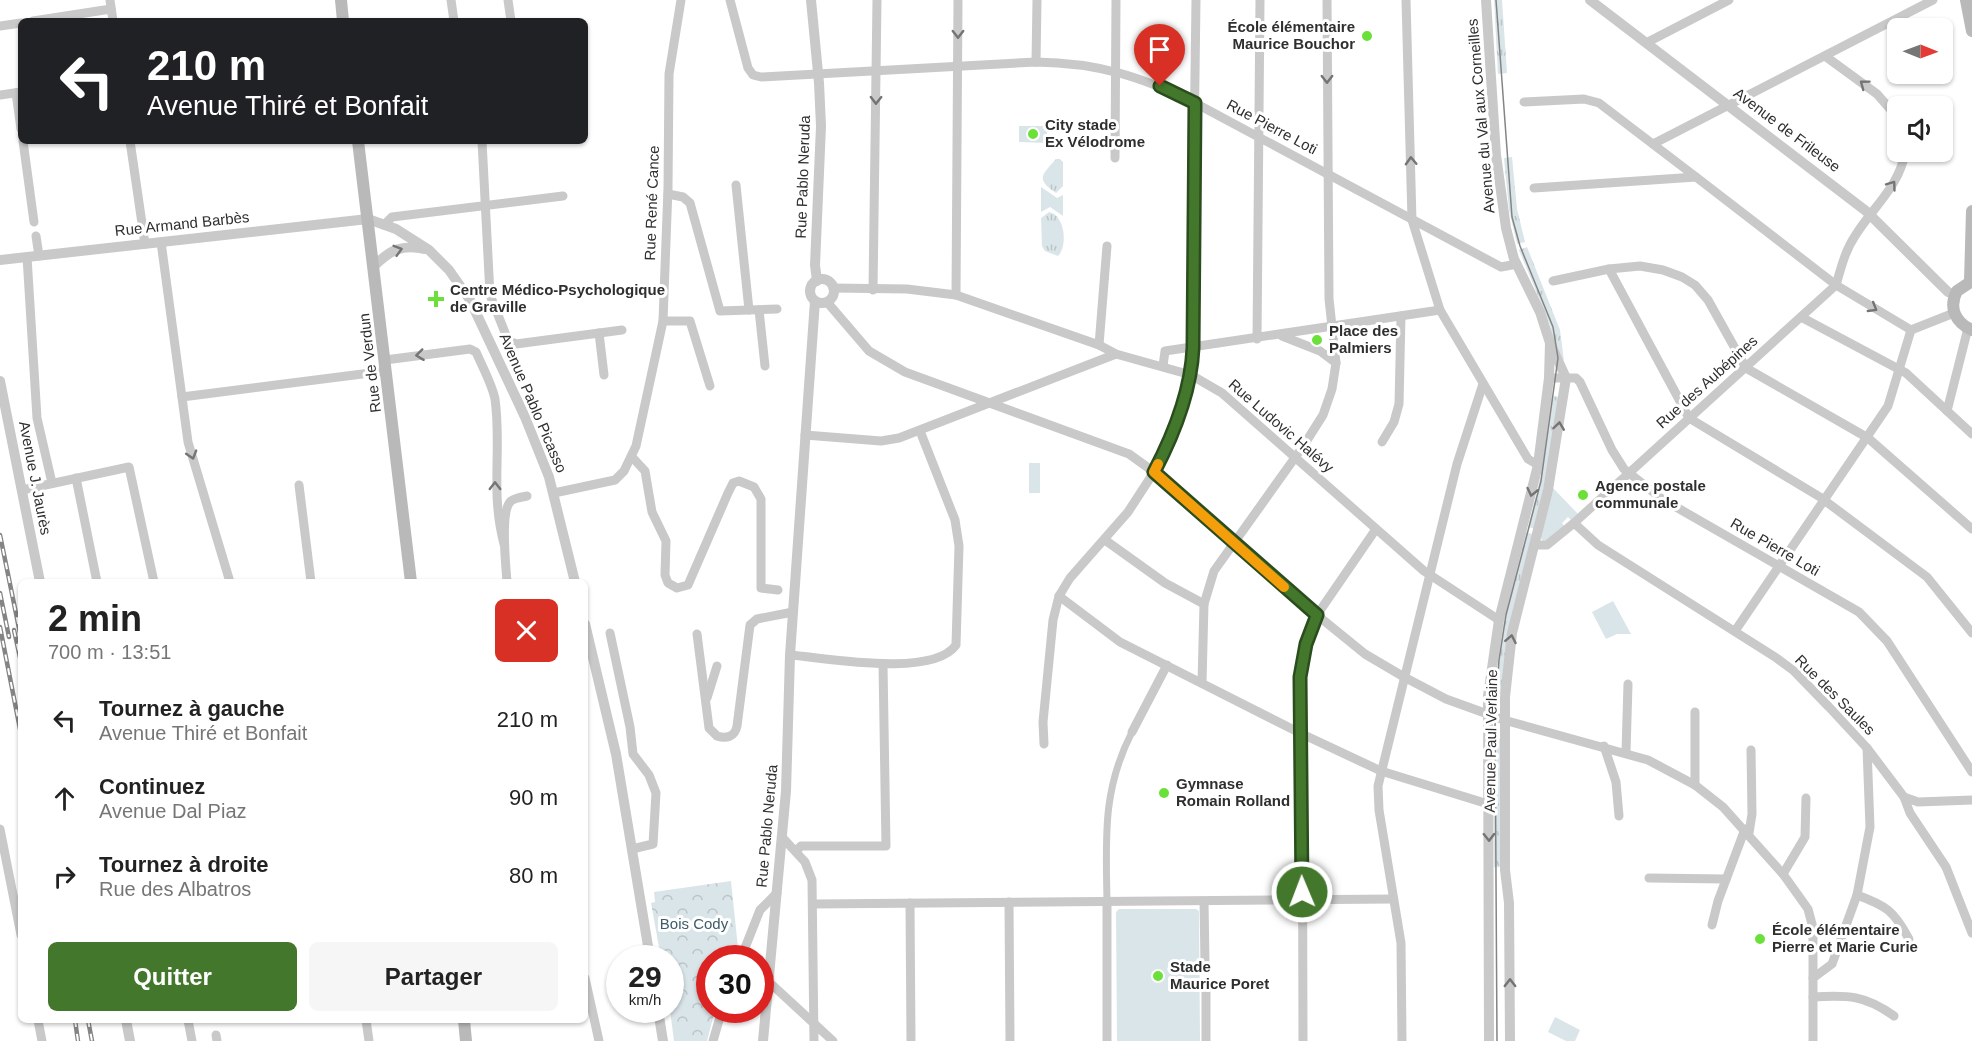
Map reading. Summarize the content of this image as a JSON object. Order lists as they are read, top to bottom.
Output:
{
  "streets": {
    "main road": ["Rue de Verdun"],
    "street": [
      "Avenue du Val aux Corneilles",
      "Rue Pierre Loti",
      "Avenue de Frileuse",
      "Rue Pablo Neruda",
      "Rue René Cance",
      "Rue Armand Barbès",
      "Rue des Aubépines",
      "Avenue Pablo Picasso",
      "Rue Ludovic Halévy",
      "Avenue J. Jaurès",
      "Rue des Saules",
      "Avenue Paul Verlaine"
    ]
  },
  "crossings": [
    ["Avenue du Val aux Corneilles", "Rue Pierre Loti"],
    ["Avenue du Val aux Corneilles", "Avenue Paul Verlaine"],
    ["Rue Pierre Loti", "Rue Pablo Neruda"],
    ["Rue Pierre Loti", "Rue des Aubépines"],
    ["Rue Pierre Loti", "Avenue Paul Verlaine"],
    ["Avenue de Frileuse", "Rue des Aubépines"],
    ["Rue Pablo Neruda", "Rue Ludovic Halévy"],
    ["Rue René Cance", "Avenue Pablo Picasso"],
    ["Rue Armand Barbès", "Rue de Verdun"],
    ["Rue Armand Barbès", "Avenue Pablo Picasso"],
    ["Rue de Verdun", "Avenue Pablo Picasso"],
    ["Rue des Aubépines", "Rue des Saules"],
    ["Rue des Aubépines", "Avenue Paul Verlaine"],
    ["Rue Ludovic Halévy", "Avenue Paul Verlaine"]
  ],
  "parks": ["Bois Cody"],
  "places": {
    "other": [
      "École élémentaire Maurice Bouchor",
      "City stade Ex Vélodrome",
      "Place des Palmiers",
      "Agence postale communale",
      "Gymnase Romain Rolland",
      "École élémentaire Pierre et Marie Curie",
      "Stade Maurice Poret"
    ],
    "health": ["Centre Médico-Psychologique de Graville"]
  },
  "north": "right",
  "page": {
    "turn": ["210 m", "Avenue Thiré et Bonfait"],
    "heading": ["2 min", "700 m · 13:51"],
    "list": [
      {
        "name": "Tournez à gauche",
        "note": "Avenue Thiré et Bonfait",
        "value": "210 m"
      },
      {
        "name": "Continuez",
        "note": "Avenue Dal Piaz",
        "value": "90 m"
      },
      {
        "name": "Tournez à droite",
        "note": "Rue des Albatros",
        "value": "80 m"
      }
    ],
    "buttons": ["Quitter", "Partager"],
    "speed": "29 km/h",
    "limit": "30"
  }
}
